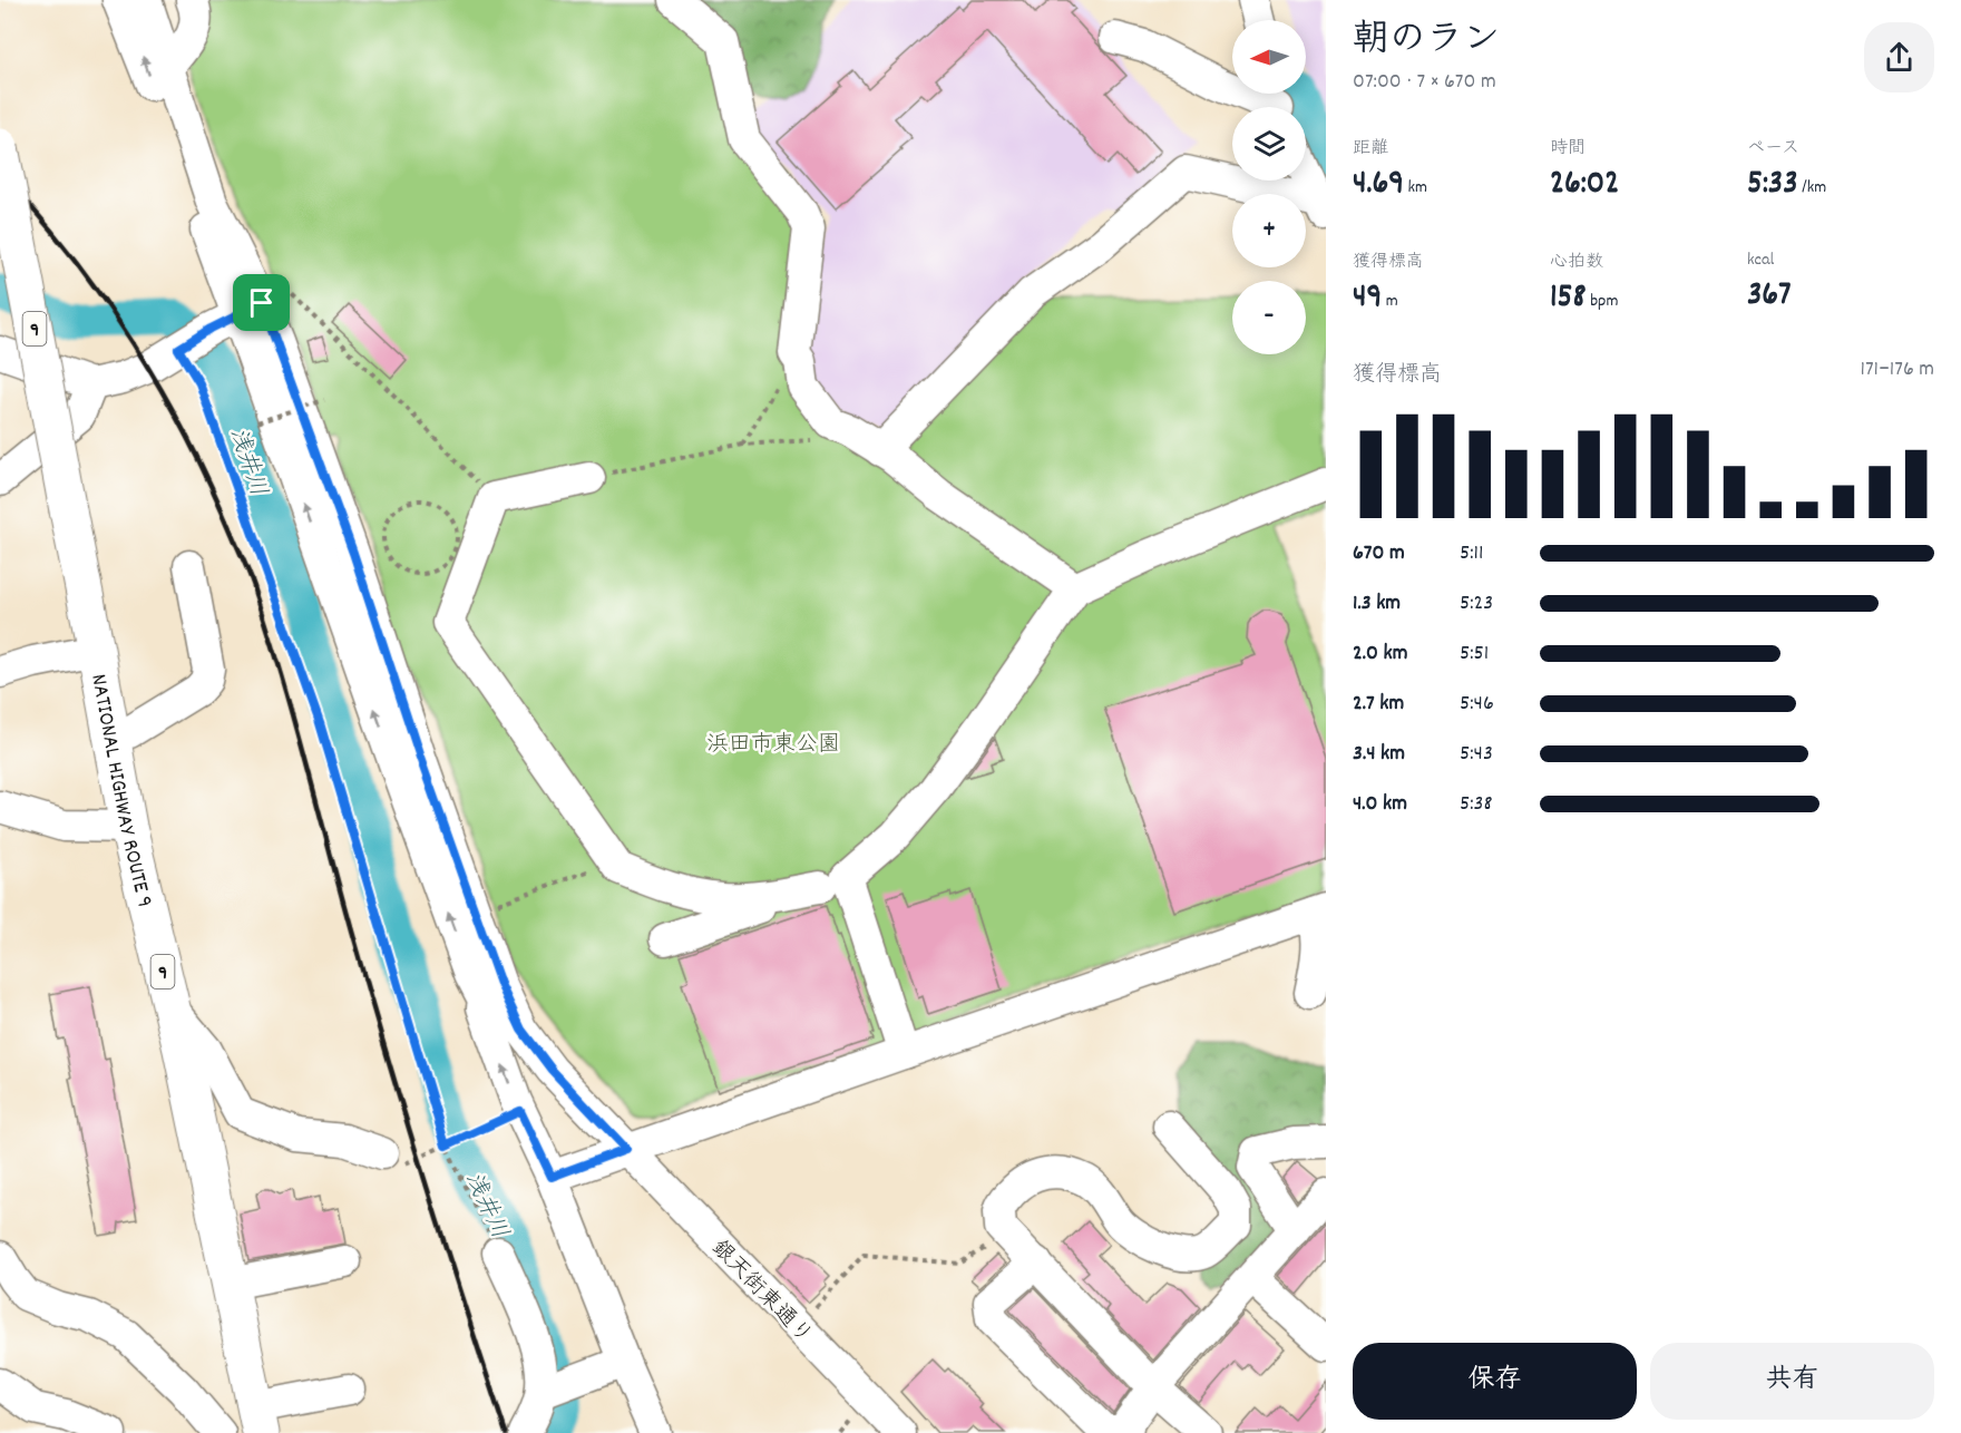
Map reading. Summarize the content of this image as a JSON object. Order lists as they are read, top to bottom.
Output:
{
  "streets": {
    "highway": ["9", "NATIONAL HIGHWAY ROUTE 9"],
    "street": ["銀天街東通り"]
  },
  "water": ["浅井川"],
  "parks": ["浜田市東公園"],
  "north": "left",
  "page": {
    "heading": ["朝のラン", "07:00 · 7 × 670 m"],
    "map_buttons": ["+", "−"],
    "stats": [
      ["距離", "4.69 km"],
      ["時間", "26:02"],
      ["ペース", "5:33 /km"],
      ["獲得標高", "49 m"],
      ["心拍数", "158 bpm"],
      ["kcal", "367"]
    ],
    "chart": ["獲得標高", "171–176 m"],
    "list": [
      {
        "name": "670 m",
        "note": "5:11"
      },
      {
        "name": "1.3 km",
        "note": "5:23"
      },
      {
        "name": "2.0 km",
        "note": "5:51"
      },
      {
        "name": "2.7 km",
        "note": "5:46"
      },
      {
        "name": "3.4 km",
        "note": "5:43"
      },
      {
        "name": "4.0 km",
        "note": "5:38"
      }
    ],
    "buttons": ["保存", "共有"]
  }
}
